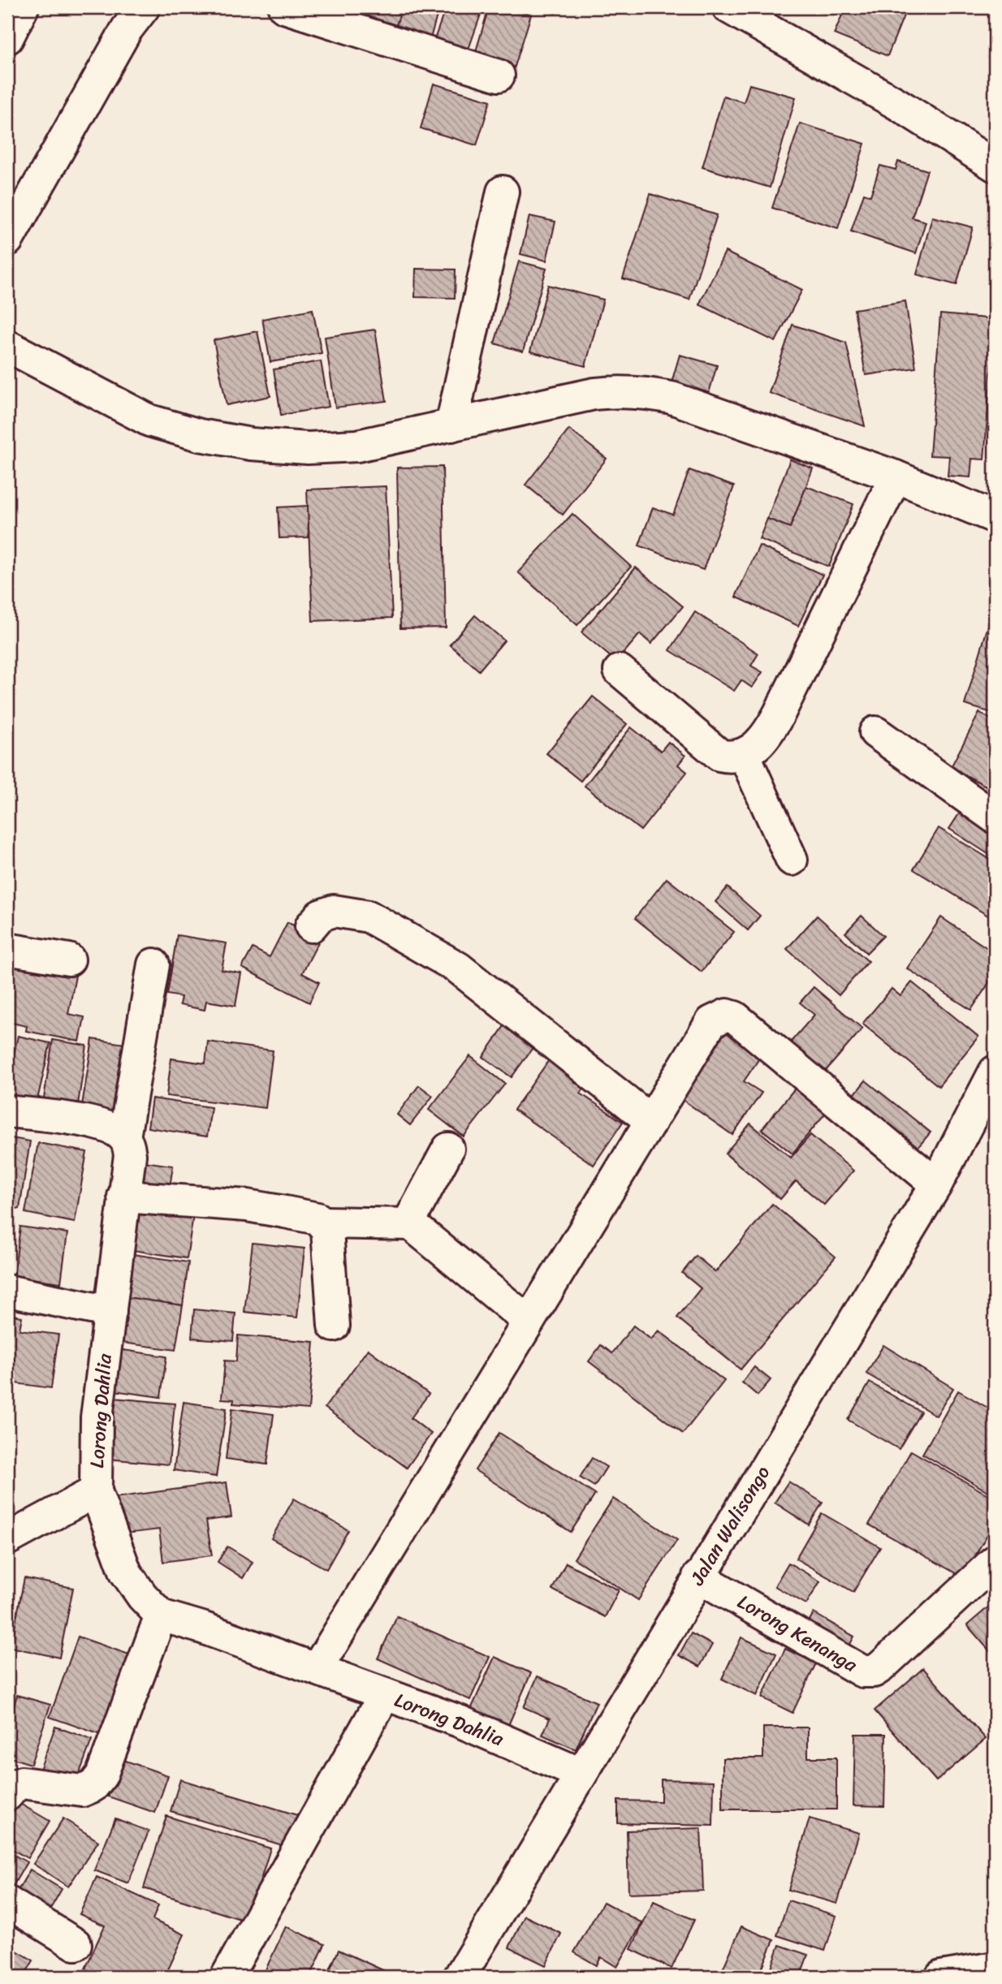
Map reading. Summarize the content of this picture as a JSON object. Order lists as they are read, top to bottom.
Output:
{
  "streets": {
    "street": ["Lorong Dahlia", "Jalan Walisongo", "Lorong Kenanga"]
  },
  "crossings": [
    ["Lorong Dahlia", "Jalan Walisongo"],
    ["Jalan Walisongo", "Lorong Kenanga"]
  ]
}
